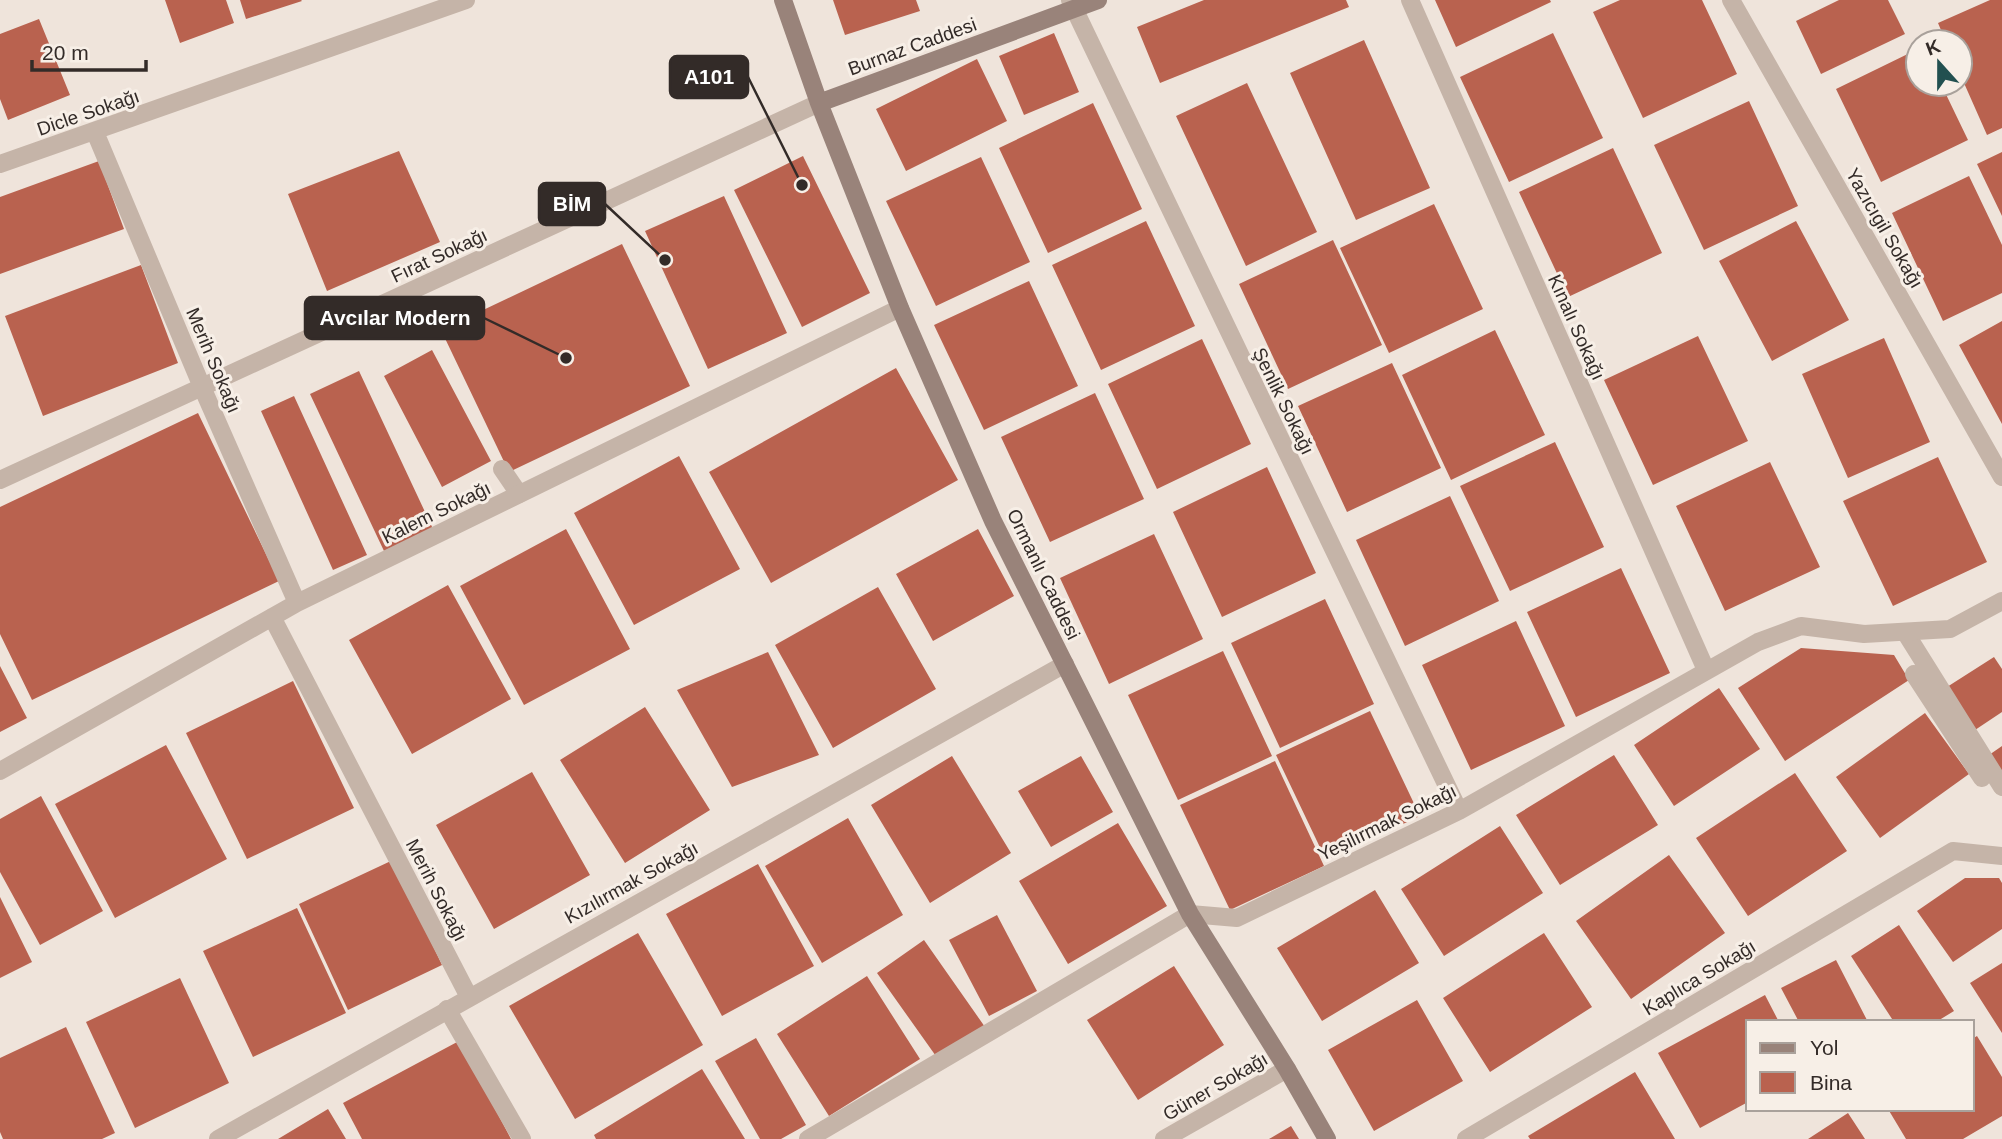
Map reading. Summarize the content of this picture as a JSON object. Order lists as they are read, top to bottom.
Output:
{
  "streets": {
    "main road": ["Burnaz Caddesi", "Ormanlı Caddesi"],
    "street": [
      "Dicle Sokağı",
      "Yazıcıgil Sokağı",
      "Fırat Sokağı",
      "Kınalı Sokağı",
      "Merih Sokağı",
      "Şenlik Sokağı",
      "Kalem Sokağı",
      "Yeşilırmak Sokağı",
      "Kızılırmak Sokağı",
      "Kaplıca Sokağı",
      "Güner Sokağı"
    ]
  },
  "crossings": [
    ["Burnaz Caddesi", "Fırat Sokağı"],
    ["Burnaz Caddesi", "Şenlik Sokağı"],
    ["Burnaz Caddesi", "Ormanlı Caddesi"],
    ["Dicle Sokağı", "Merih Sokağı"],
    ["Fırat Sokağı", "Merih Sokağı"],
    ["Fırat Sokağı", "Ormanlı Caddesi"],
    ["Kınalı Sokağı", "Yeşilırmak Sokağı"],
    ["Merih Sokağı", "Kalem Sokağı"],
    ["Merih Sokağı", "Kızılırmak Sokağı"],
    ["Şenlik Sokağı", "Yeşilırmak Sokağı"],
    ["Kalem Sokağı", "Ormanlı Caddesi"],
    ["Ormanlı Caddesi", "Yeşilırmak Sokağı"],
    ["Ormanlı Caddesi", "Kızılırmak Sokağı"],
    ["Ormanlı Caddesi", "Güner Sokağı"]
  ],
  "places": ["A101", "BİM", "Avcılar Modern"],
  "legend": ["Yol", "Bina"],
  "scale_bar": "20 m",
  "north": "top"
}
